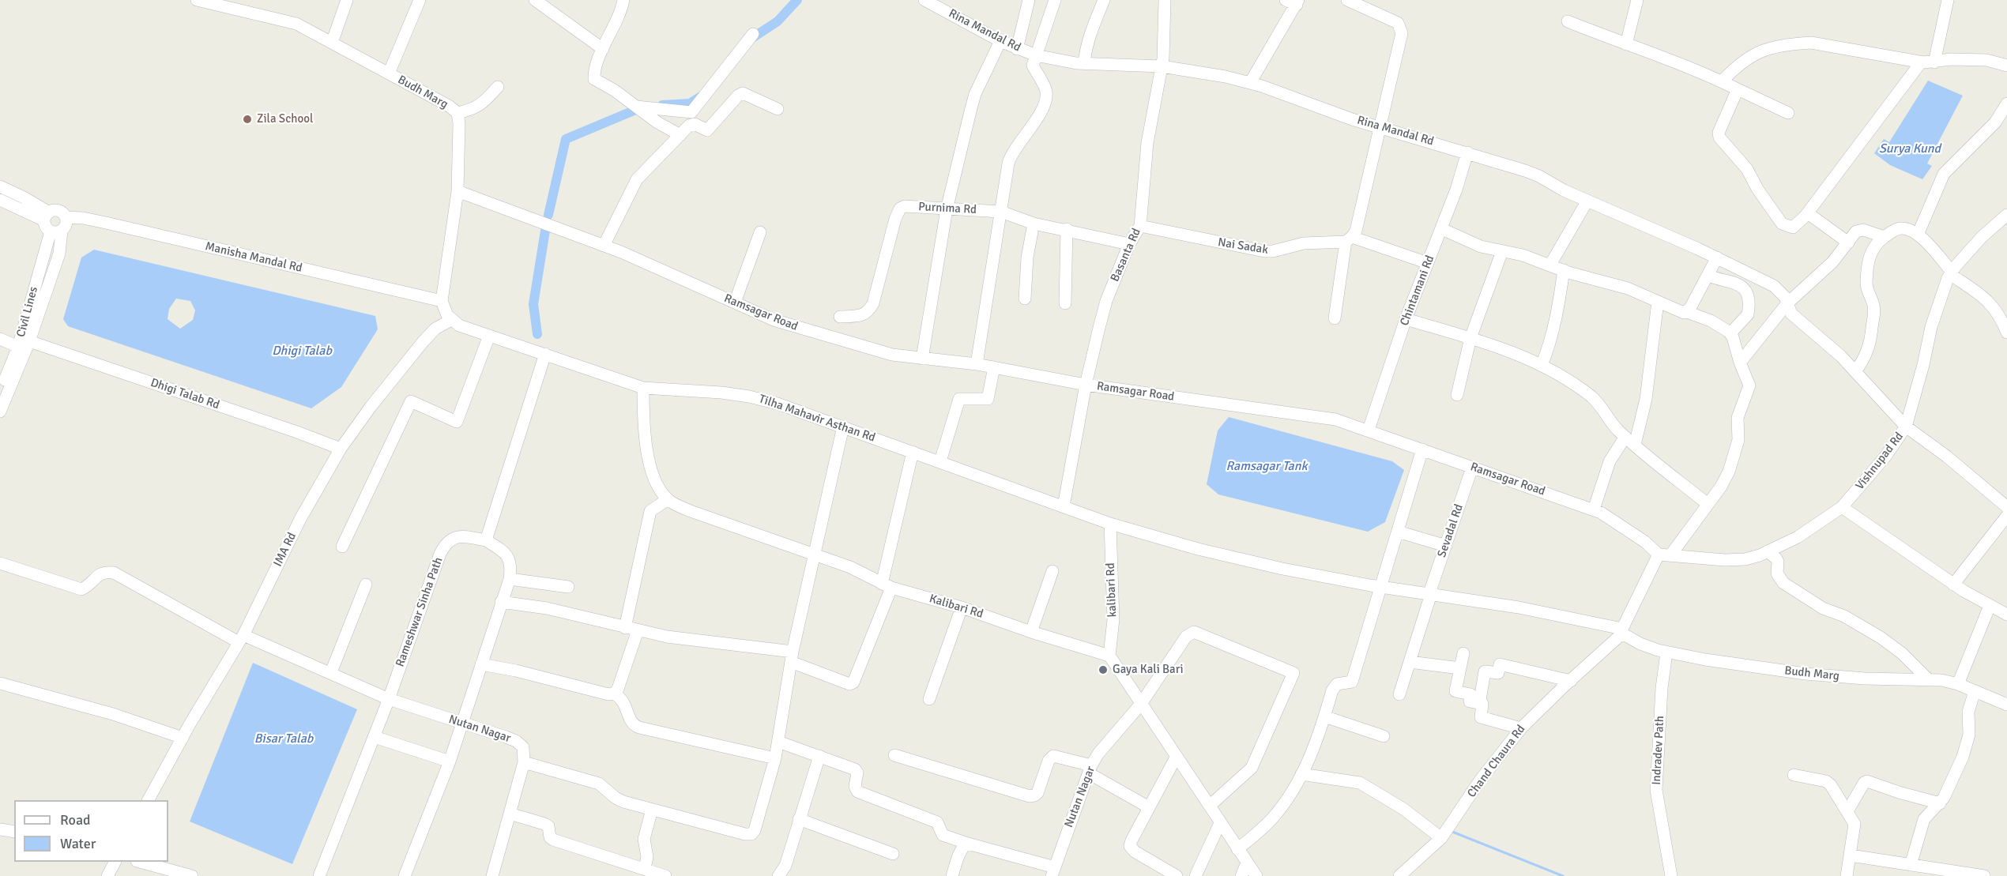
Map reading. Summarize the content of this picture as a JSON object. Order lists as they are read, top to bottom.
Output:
{
  "streets": {
    "street": [
      "Rina Mandal Rd",
      "Budh Marg",
      "Purnima Rd",
      "Nai Sadak",
      "Basanta Rd",
      "Manisha Mandal Rd",
      "Chintamani Rd",
      "Civil Lines",
      "Ramsagar Road",
      "Dhigi Talab Rd",
      "Tilha Mahavir Asthan Rd",
      "Vishnupad Rd",
      "Sevadal Rd",
      "IMA Rd",
      "kalibari Rd",
      "Kalibari Rd",
      "Rameshwar Sinha Path",
      "Nutan Nagar",
      "Indradev Path",
      "Chand Chaura Rd"
    ]
  },
  "crossings": [
    ["Rina Mandal Rd", "Basanta Rd"],
    ["Rina Mandal Rd", "Chintamani Rd"],
    ["Rina Mandal Rd", "Vishnupad Rd"],
    ["Budh Marg", "Manisha Mandal Rd"],
    ["Budh Marg", "Tilha Mahavir Asthan Rd"],
    ["Budh Marg", "Sevadal Rd"],
    ["Budh Marg", "Indradev Path"],
    ["Budh Marg", "Chand Chaura Rd"],
    ["Purnima Rd", "Basanta Rd"],
    ["Nai Sadak", "Basanta Rd"],
    ["Nai Sadak", "Chintamani Rd"],
    ["Basanta Rd", "Ramsagar Road"],
    ["Basanta Rd", "Tilha Mahavir Asthan Rd"],
    ["Manisha Mandal Rd", "Civil Lines"],
    ["Chintamani Rd", "Ramsagar Road"],
    ["Ramsagar Road", "Vishnupad Rd"],
    ["Ramsagar Road", "Sevadal Rd"],
    ["Dhigi Talab Rd", "IMA Rd"],
    ["Tilha Mahavir Asthan Rd", "IMA Rd"],
    ["Tilha Mahavir Asthan Rd", "kalibari Rd"],
    ["Tilha Mahavir Asthan Rd", "Kalibari Rd"],
    ["IMA Rd", "Nutan Nagar"],
    ["kalibari Rd", "Kalibari Rd"],
    ["Rameshwar Sinha Path", "Nutan Nagar"]
  ],
  "water": [
    "Surya Kund",
    "Dhigi Talab",
    "Ramsagar Tank",
    "Bisar Talab"
  ],
  "places": ["Zila School", "Gaya Kali Bari"],
  "legend": ["Road", "Water"]
}
